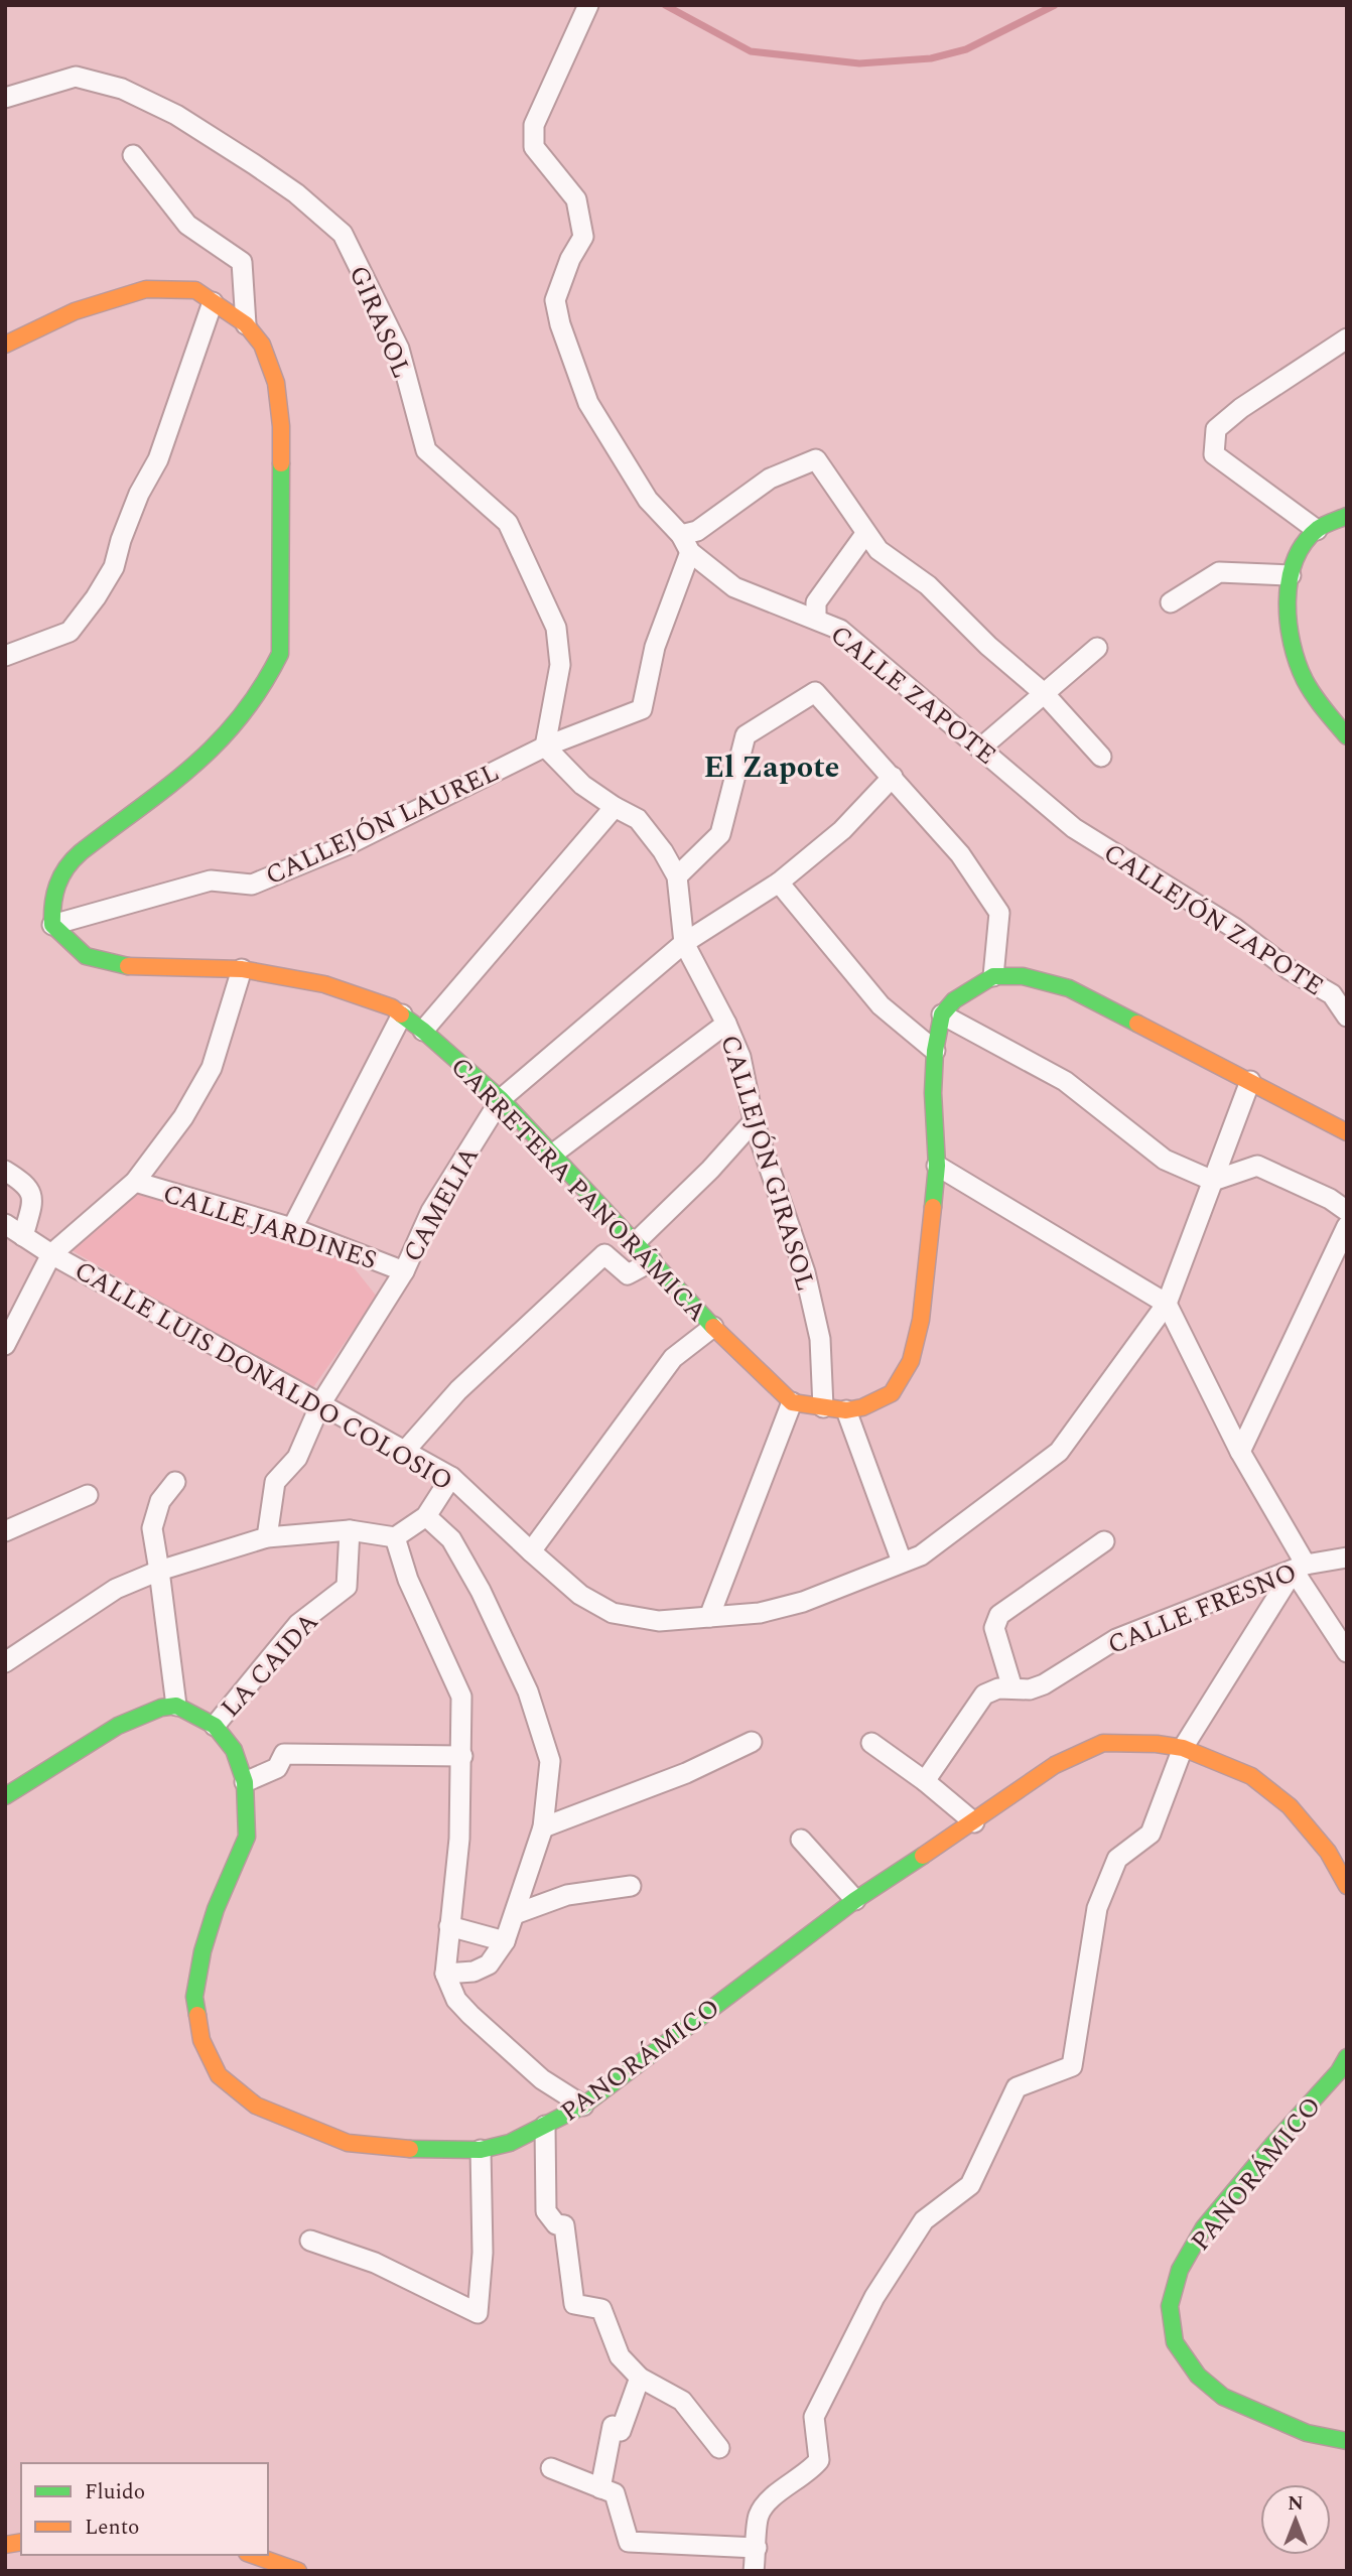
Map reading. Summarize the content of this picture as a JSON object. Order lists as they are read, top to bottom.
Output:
{
  "streets": {
    "street": [
      "GIRASOL",
      "CALLE ZAPOTE",
      "CALLEJÓN LAUREL",
      "CALLEJÓN ZAPOTE",
      "CALLEJÓN GIRASOL",
      "CARRETERA PANORÁMICA",
      "CAMELIA",
      "CALLE JARDINES",
      "CALLE LUIS DONALDO COLOSIO",
      "CALLE FRESNO",
      "LA CAIDA",
      "PANORÁMICO"
    ]
  },
  "crossings": [
    ["GIRASOL", "CALLEJÓN LAUREL"],
    ["GIRASOL", "CALLEJÓN GIRASOL"],
    ["CALLE ZAPOTE", "CALLEJÓN ZAPOTE"],
    ["CALLEJÓN LAUREL", "CALLEJÓN GIRASOL"],
    ["CALLEJÓN LAUREL", "CARRETERA PANORÁMICA"],
    ["CALLEJÓN GIRASOL", "CAMELIA"],
    ["CARRETERA PANORÁMICA", "CAMELIA"],
    ["CAMELIA", "CALLE JARDINES"],
    ["CAMELIA", "CALLE LUIS DONALDO COLOSIO"],
    ["LA CAIDA", "PANORÁMICO"]
  ],
  "districts": ["El Zapote"],
  "legend": ["Fluido", "Lento"],
  "north": "top"
}
